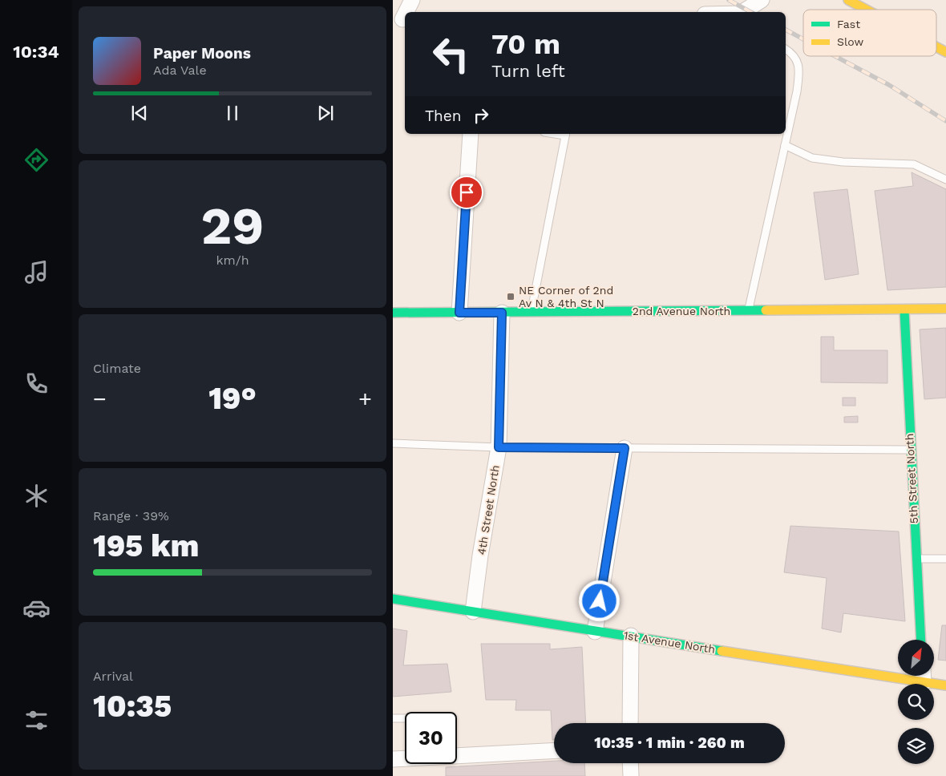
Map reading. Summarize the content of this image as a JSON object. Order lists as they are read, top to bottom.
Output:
{
  "streets": {
    "street": [
      "2nd Avenue North",
      "5th Street North",
      "4th Street North",
      "1st Avenue North"
    ]
  },
  "crossings": [
    ["2nd Avenue North", "5th Street North"],
    ["2nd Avenue North", "4th Street North"],
    ["4th Street North", "1st Avenue North"]
  ],
  "places": {
    "transit": ["NE Corner of 2nd Av N & 4th St N"]
  },
  "legend": ["Fast", "Slow"],
  "north": "top right",
  "page": {
    "tabs": "10:34",
    "turn": ["70 m", "Turn left"],
    "song": ["Paper Moons", "Ada Vale"],
    "then": "Then",
    "tile": [
      ["29", "km/h"],
      "Climate",
      ["Range · 39%", "195 km"],
      ["Arrival", "10:35"]
    ],
    "heat": ["−", "19°", "+"],
    "limit": "30",
    "trip": "10:35 · 1 min · 260 m"
  }
}
